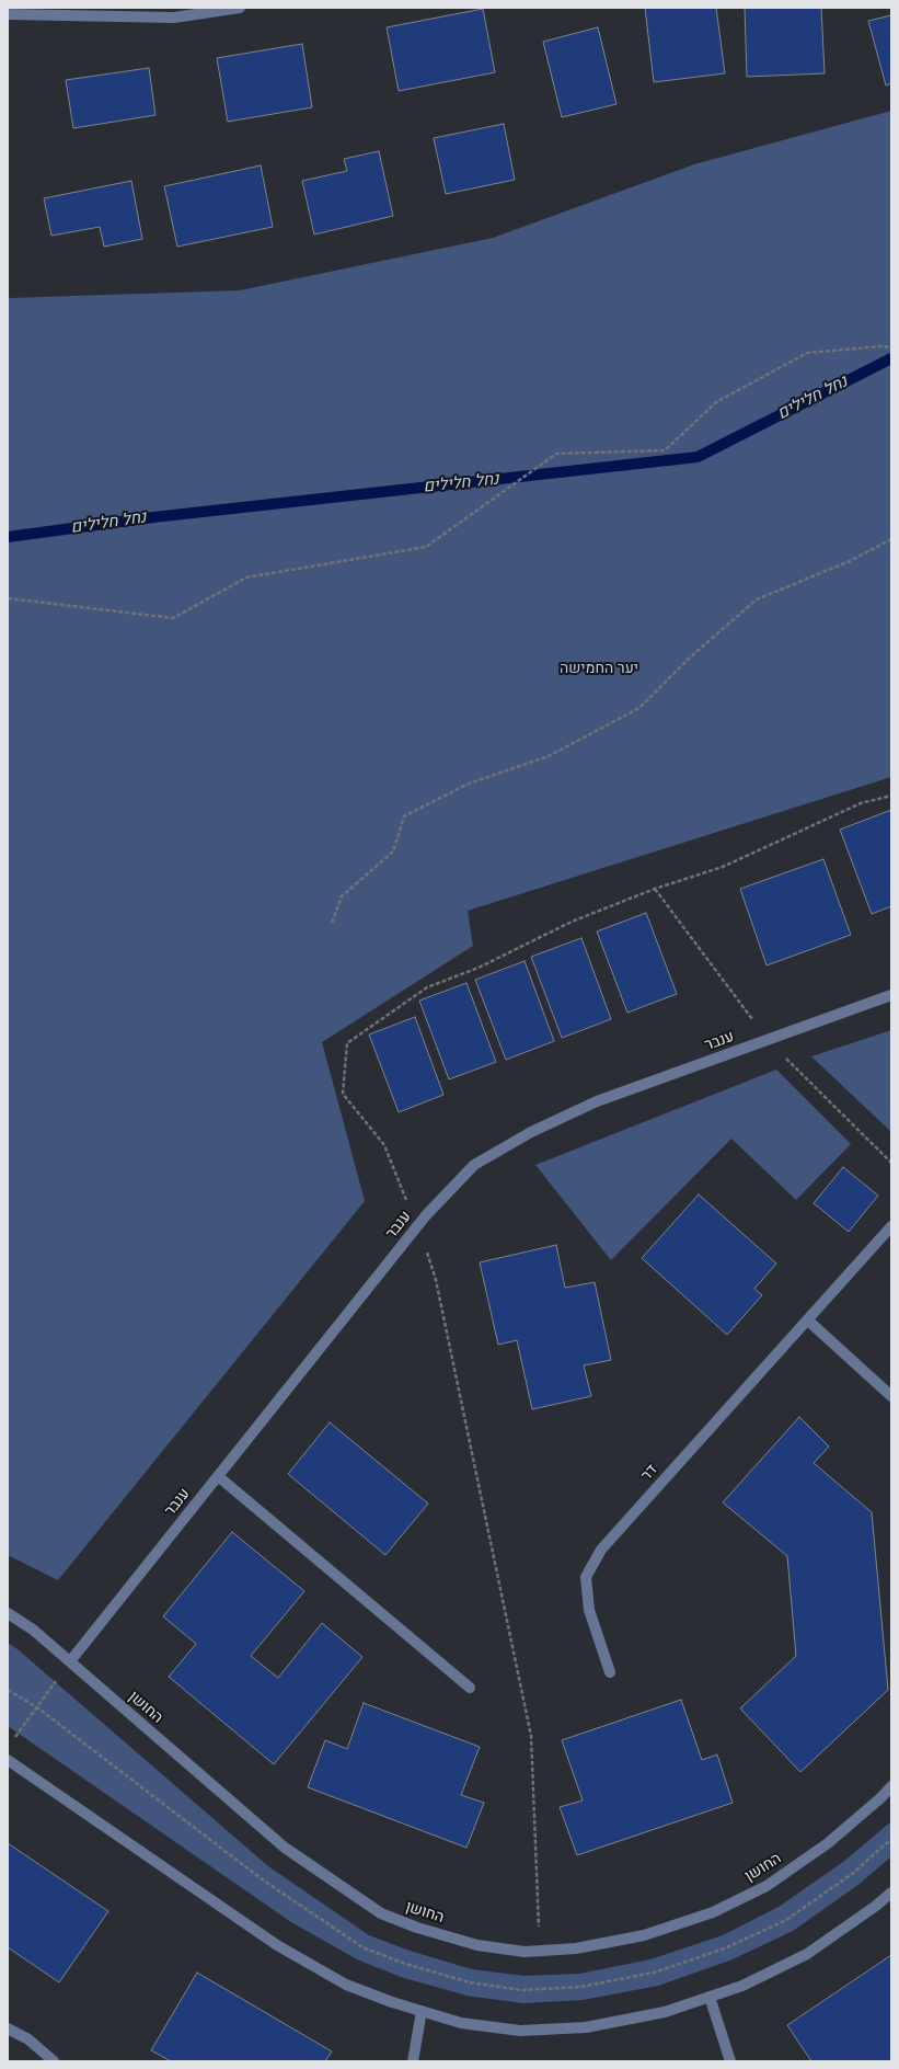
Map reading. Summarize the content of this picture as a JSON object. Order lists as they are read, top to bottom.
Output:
{
  "streets": {
    "street": ["ענבר", "דר", "החושן"]
  },
  "crossings": [
    ["ענבר", "החושן"]
  ],
  "water": ["נחל חלילים"],
  "parks": ["יער החמישה"]
}
